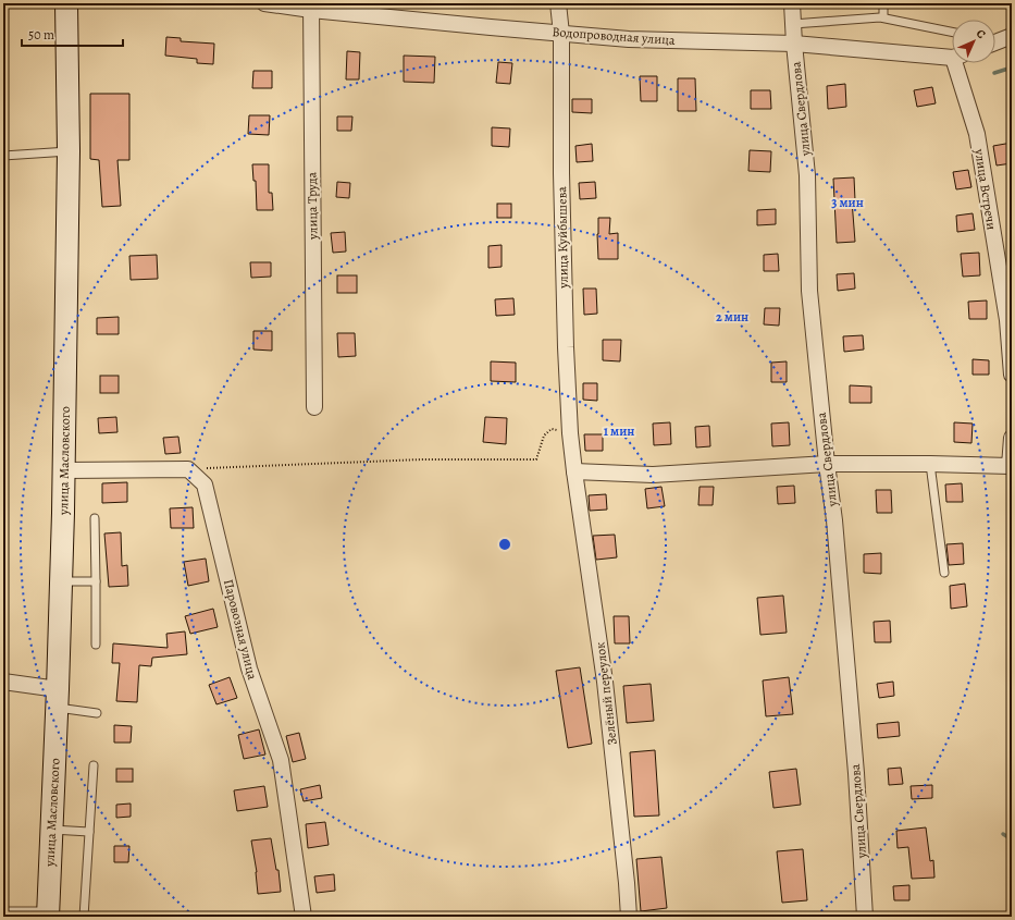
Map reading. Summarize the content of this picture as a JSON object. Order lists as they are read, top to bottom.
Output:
{
  "streets": {
    "street": [
      "Водопроводная улица",
      "улица Свердлова",
      "улица Встречи",
      "улица Труда",
      "улица Куйбышева",
      "улица Масловского",
      "Паровозная улица",
      "Зелёный переулок"
    ]
  },
  "crossings": [
    ["Водопроводная улица", "улица Свердлова"],
    ["Водопроводная улица", "улица Труда"],
    ["Водопроводная улица", "улица Куйбышева"],
    ["улица Куйбышева", "Зелёный переулок"]
  ],
  "scale_bar": "50 m",
  "north": "top right",
  "rings": ["3 мин", "2 мин", "1 мин"]
}
